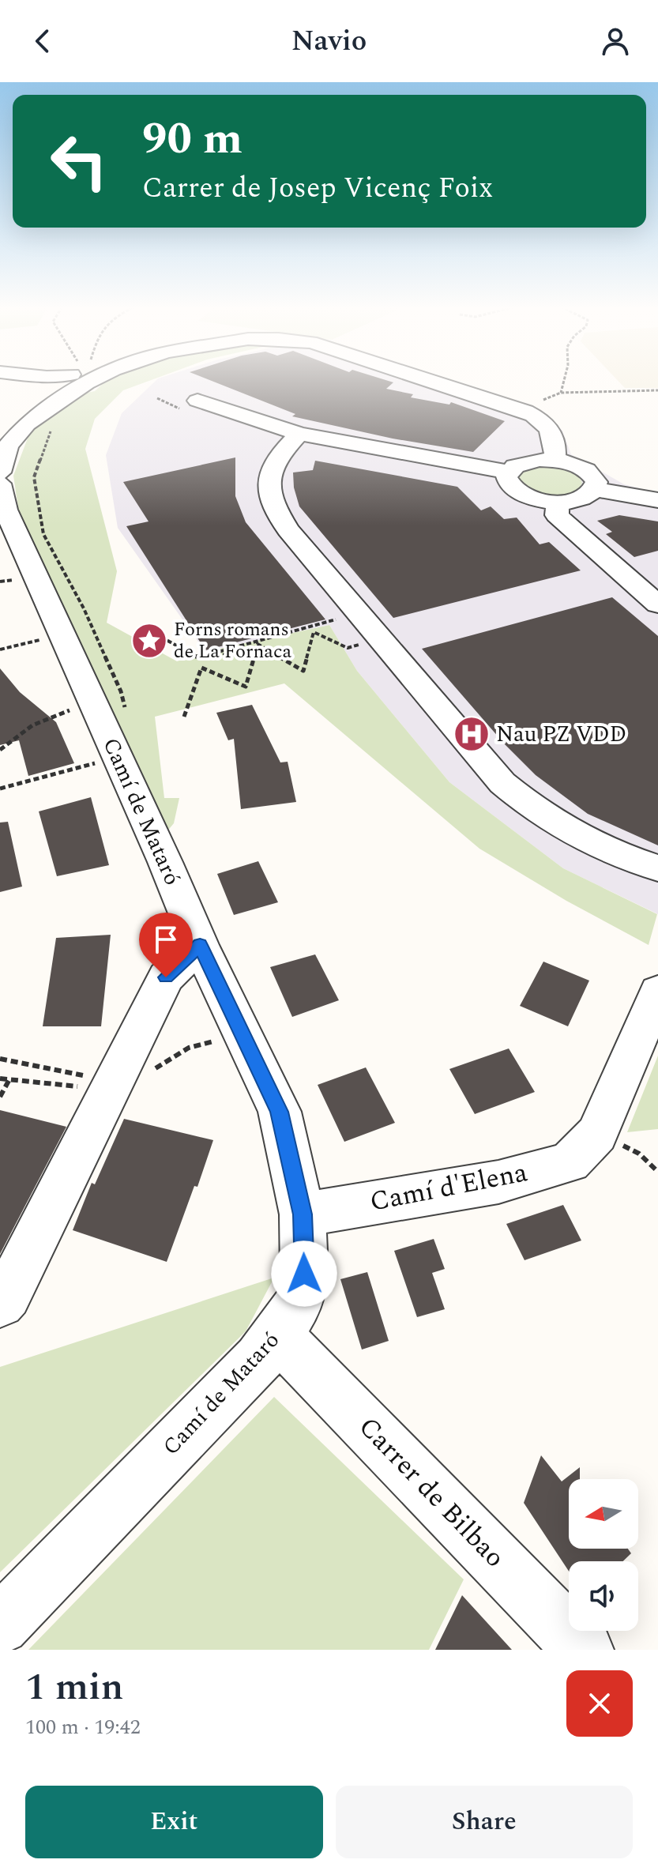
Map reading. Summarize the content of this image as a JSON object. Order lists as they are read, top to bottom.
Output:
{
  "streets": {
    "street": ["Camí de Mataró", "Camí d'Elena", "Carrer de Bilbao"]
  },
  "crossings": [
    ["Camí de Mataró", "Camí d'Elena"],
    ["Camí de Mataró", "Carrer de Bilbao"]
  ],
  "places": {
    "place": ["Forns romans de La Fornaca"],
    "hospital": ["Nau PZ VDD"]
  },
  "north": "left",
  "page": {
    "header": "Navio",
    "turn": ["90 m", "Carrer de Josep Vicenç Foix"],
    "heading": ["1 min", "100 m · 19:42"],
    "buttons": ["Exit", "Share"]
  }
}
